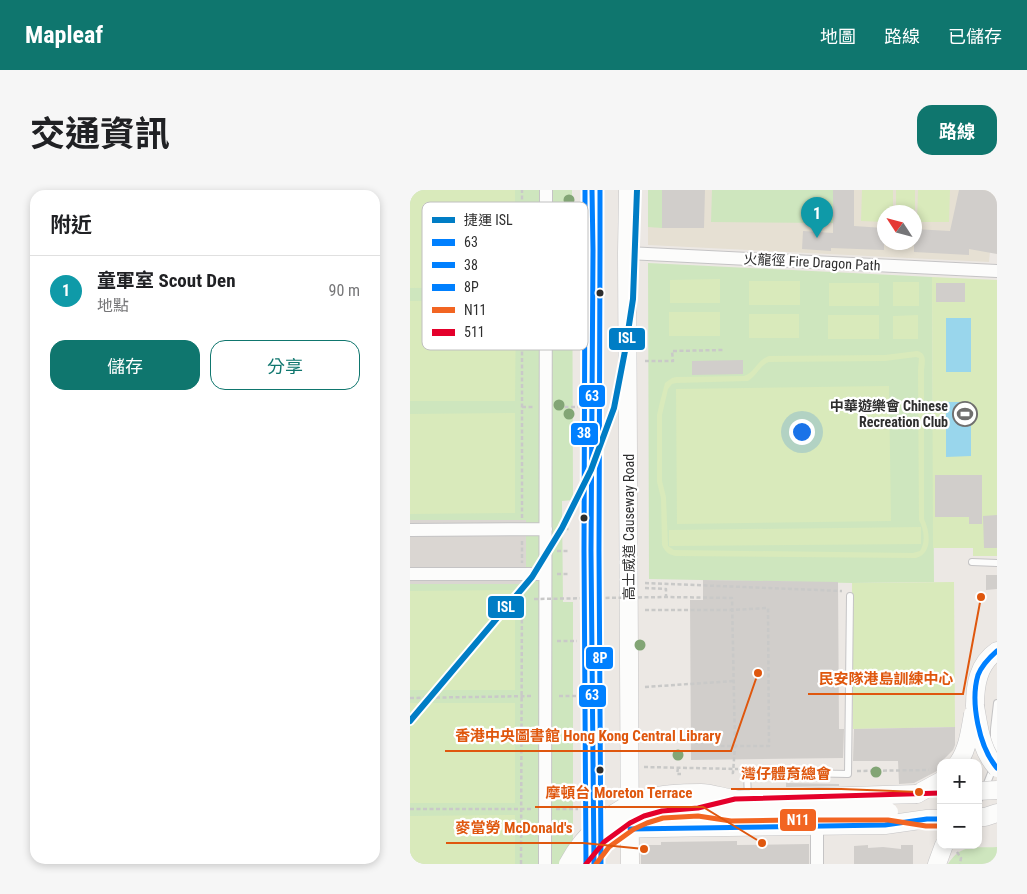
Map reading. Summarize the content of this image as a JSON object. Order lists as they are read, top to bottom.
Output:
{
  "streets": {
    "main road": ["高士威道 Causeway Road"],
    "street": ["火龍徑 Fire Dragon Path"]
  },
  "crossings": [
    ["火龍徑 Fire Dragon Path", "高士威道 Causeway Road"]
  ],
  "places": {
    "sports": ["中華遊樂會 Chinese Recreation Club"],
    "other": [
      "民安隊港島訓練中心",
      "香港中央圖書館 Hong Kong Central Library",
      "灣仔體育總會",
      "摩頓台 Moreton Terrace",
      "麥當勞 McDonald's"
    ]
  },
  "lines": [
    "metro line ISL",
    "transit line 63",
    "transit line 38",
    "transit line 8P",
    "transit line 511",
    "transit line N11"
  ],
  "legend": [
    "捷運 ISL",
    "63",
    "38",
    "8P",
    "N11",
    "511"
  ],
  "north": "top left",
  "page": {
    "header": "Mapleaf",
    "nav": ["地圖", "路線", "已儲存"],
    "title": "交通資訊",
    "buttons": [
      "路線",
      ["儲存", "分享"]
    ],
    "heading": "附近",
    "pins": "1",
    "list": [
      {
        "mark": "1",
        "name": "童軍室 Scout Den",
        "note": "地點",
        "value": "90 m"
      }
    ],
    "map_buttons": ["+", "−"]
  }
}
